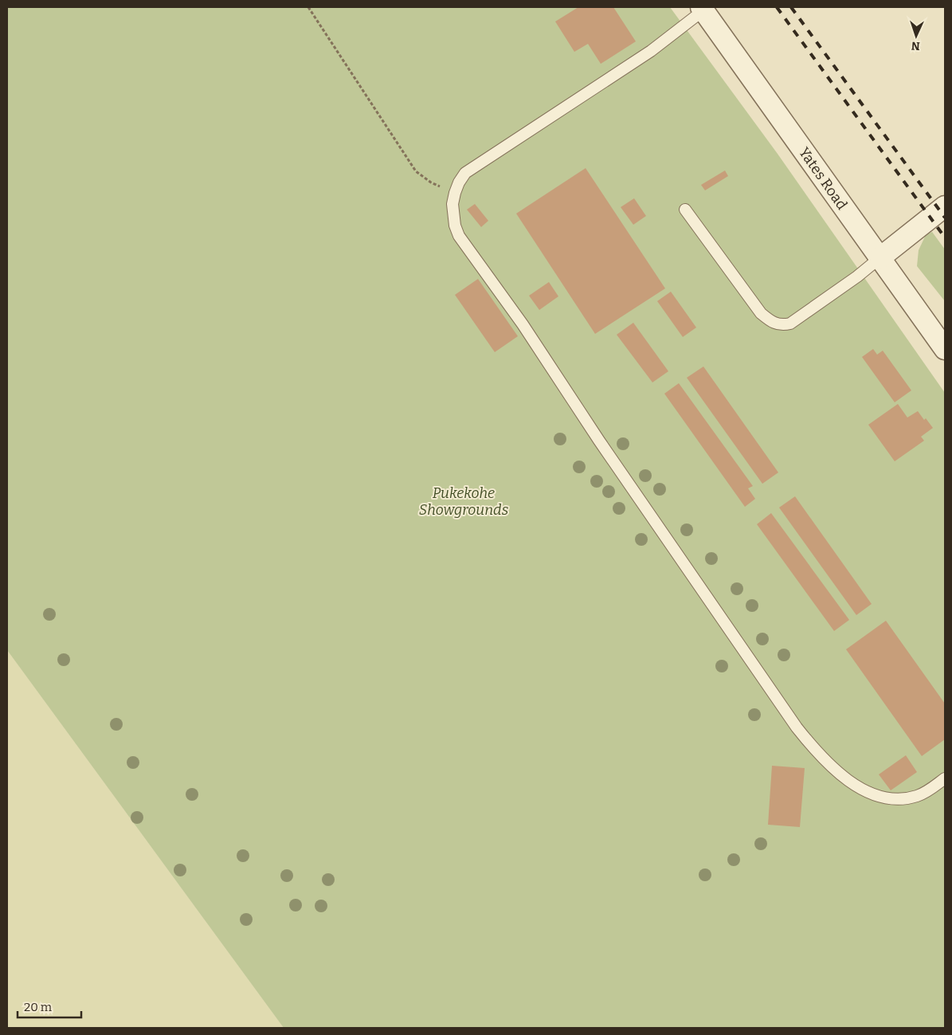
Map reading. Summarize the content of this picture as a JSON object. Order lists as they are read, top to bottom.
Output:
{
  "streets": {
    "street": ["Yates Road"]
  },
  "parks": ["Pukekohe Showgrounds"],
  "scale_bar": "20 m",
  "north": "bottom"
}
